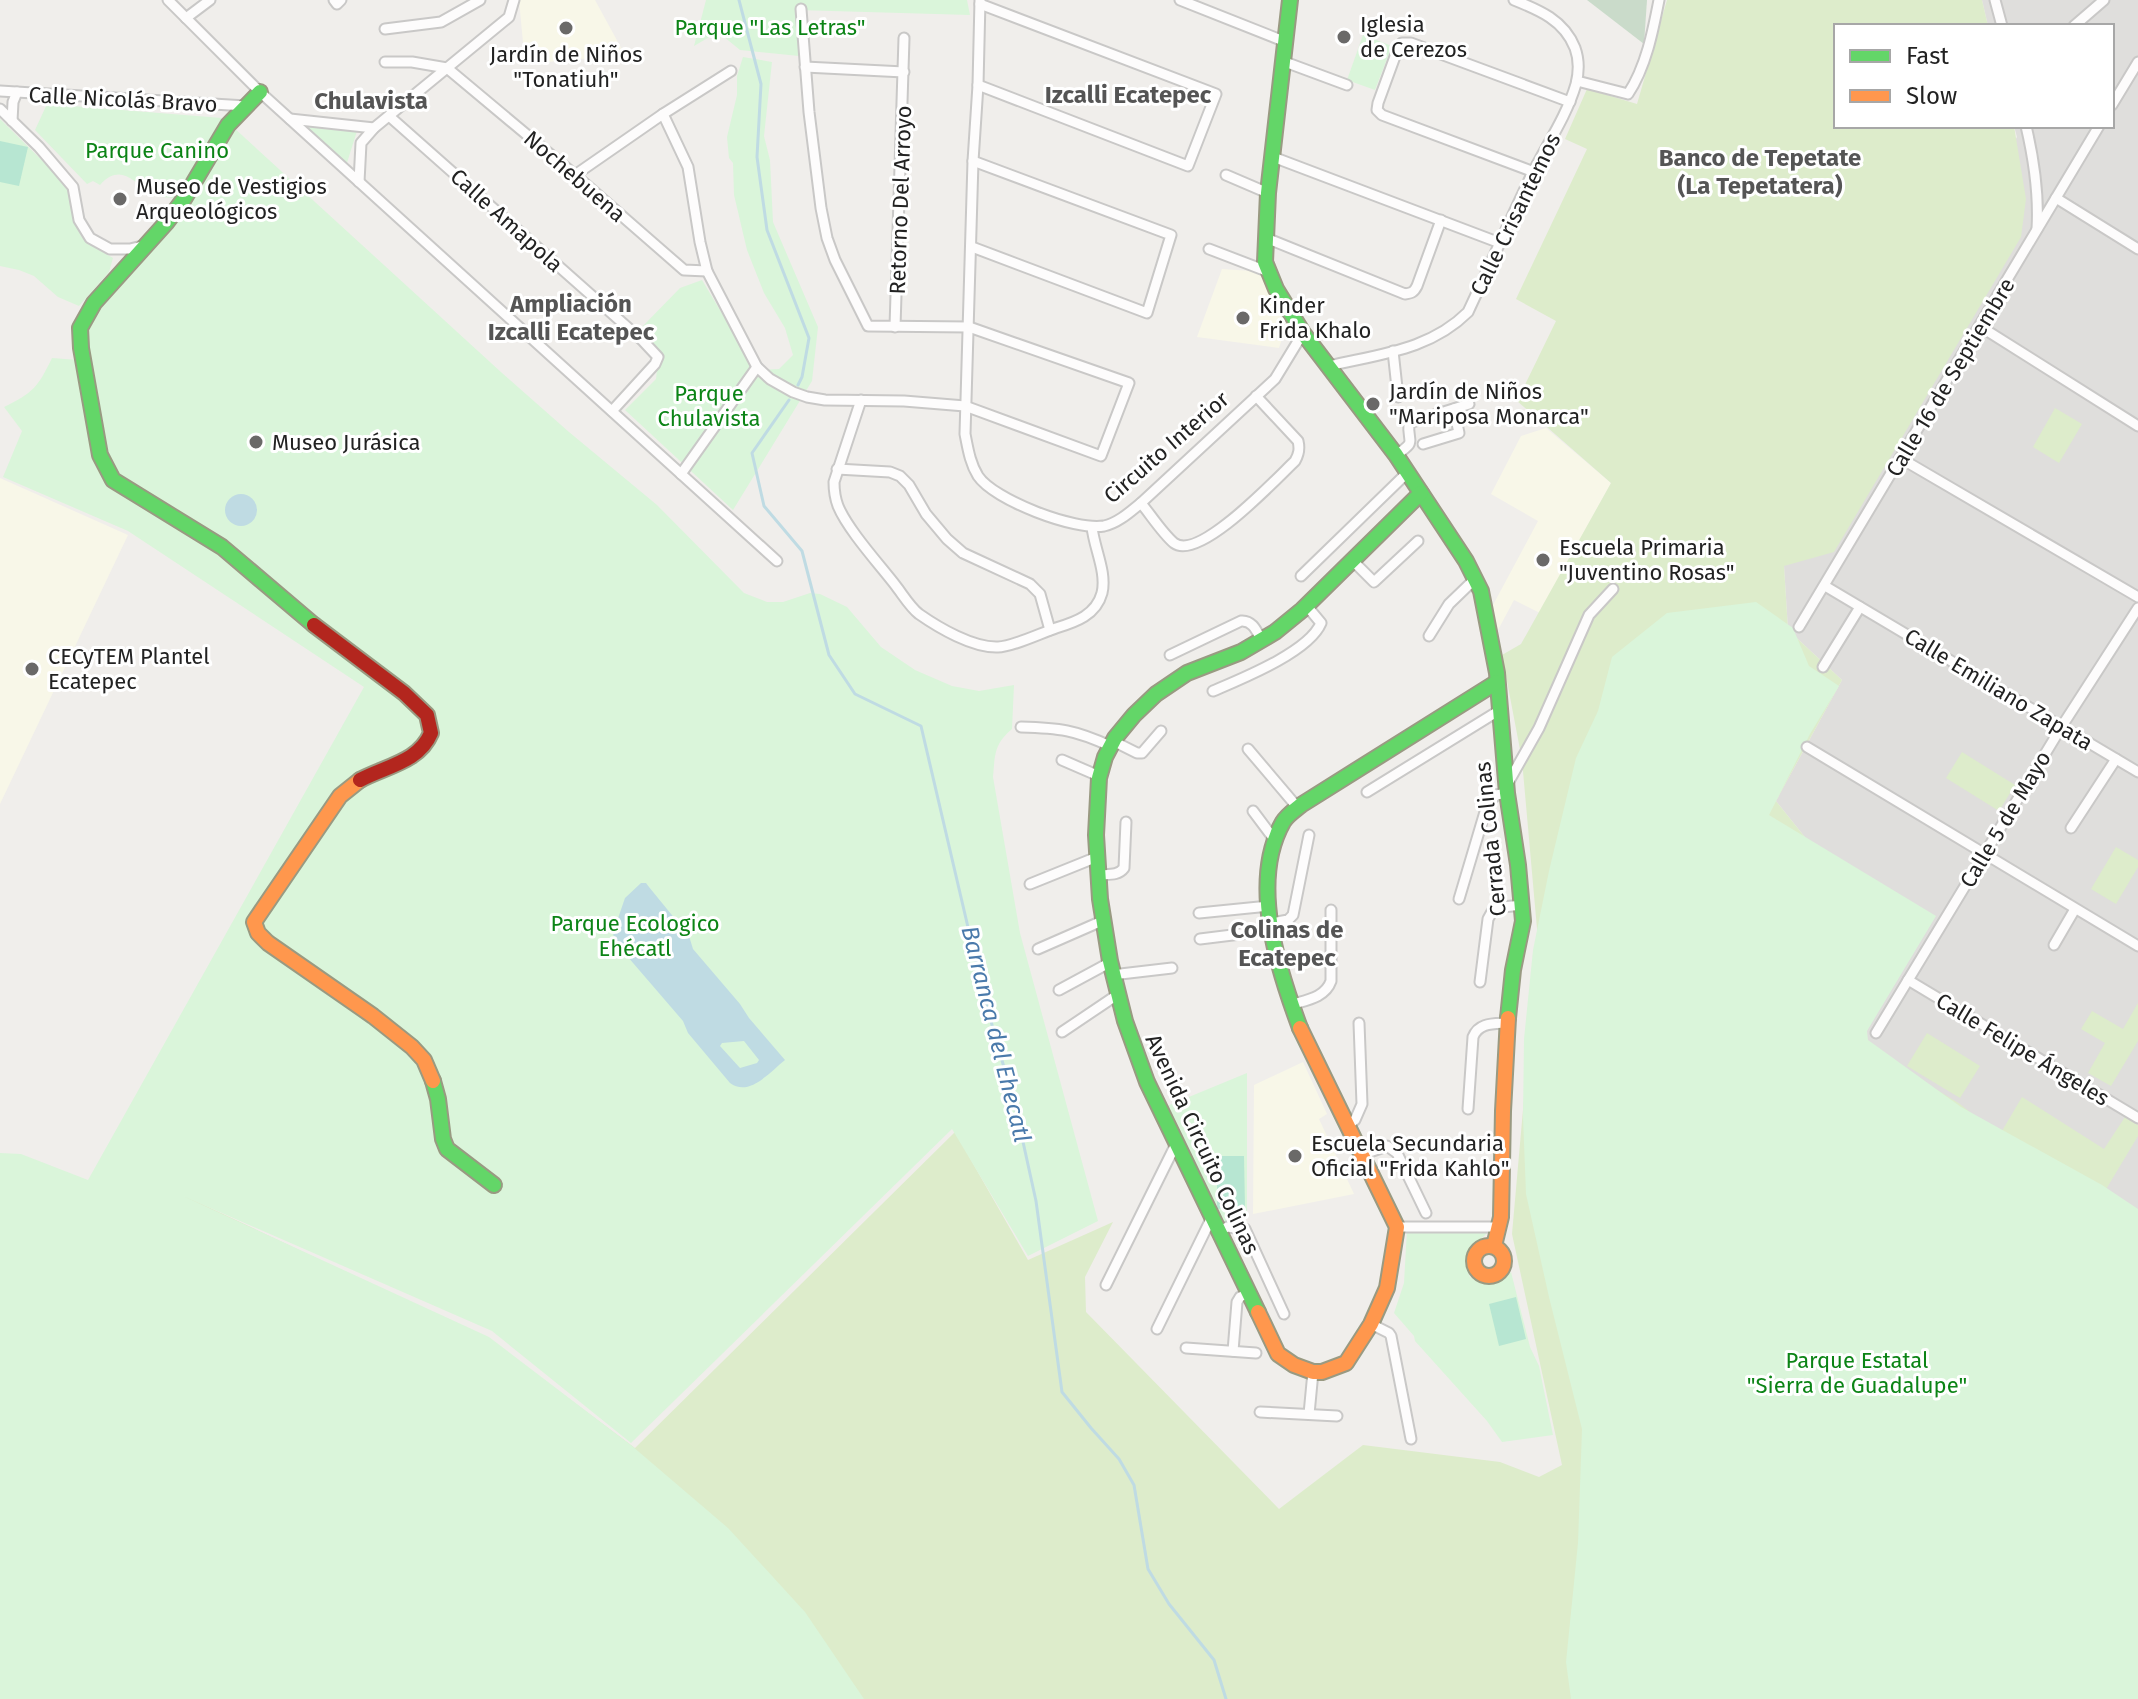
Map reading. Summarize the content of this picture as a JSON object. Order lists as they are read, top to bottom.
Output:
{
  "streets": {
    "street": [
      "Calle Nicolás Bravo",
      "Nochebuena",
      "Retorno Del Arroyo",
      "Calle Crisantemos",
      "Calle Amapola",
      "Calle 16 de Septiembre",
      "Circuito Interior",
      "Calle Emiliano Zapata",
      "Calle 5 de Mayo",
      "Cerrada Colinas",
      "Calle Felipe Ángeles",
      "Avenida Circuito Colinas"
    ]
  },
  "crossings": [
    ["Retorno Del Arroyo", "Circuito Interior"],
    ["Calle 16 de Septiembre", "Calle Emiliano Zapata"],
    ["Calle Emiliano Zapata", "Calle 5 de Mayo"],
    ["Calle 5 de Mayo", "Calle Felipe Ángeles"],
    ["Cerrada Colinas", "Avenida Circuito Colinas"]
  ],
  "districts": [
    "Izcalli Ecatepec",
    "Chulavista",
    "Banco de Tepetate (La Tepetatera)",
    "Ampliación Izcalli Ecatepec",
    "Colinas de Ecatepec"
  ],
  "water": ["Barranca del Ehecatl"],
  "parks": [
    "Parque \"Las Letras\"",
    "Parque Canino",
    "Parque Chulavista",
    "Parque Ecologico Ehécatl",
    "Parque Estatal \"Sierra de Guadalupe\""
  ],
  "places": [
    "Jardín de Niños \"Tonatiuh\"",
    "Iglesia de Cerezos",
    "Museo de Vestigios Arqueológicos",
    "Kinder Frida Khalo",
    "Jardín de Niños \"Mariposa Monarca\"",
    "Museo Jurásica",
    "Escuela Primaria \"Juventino Rosas\"",
    "CECyTEM Plantel Ecatepec",
    "Escuela Secundaria Oficial \"Frida Kahlo\""
  ],
  "legend": ["Fast", "Slow"]
}
